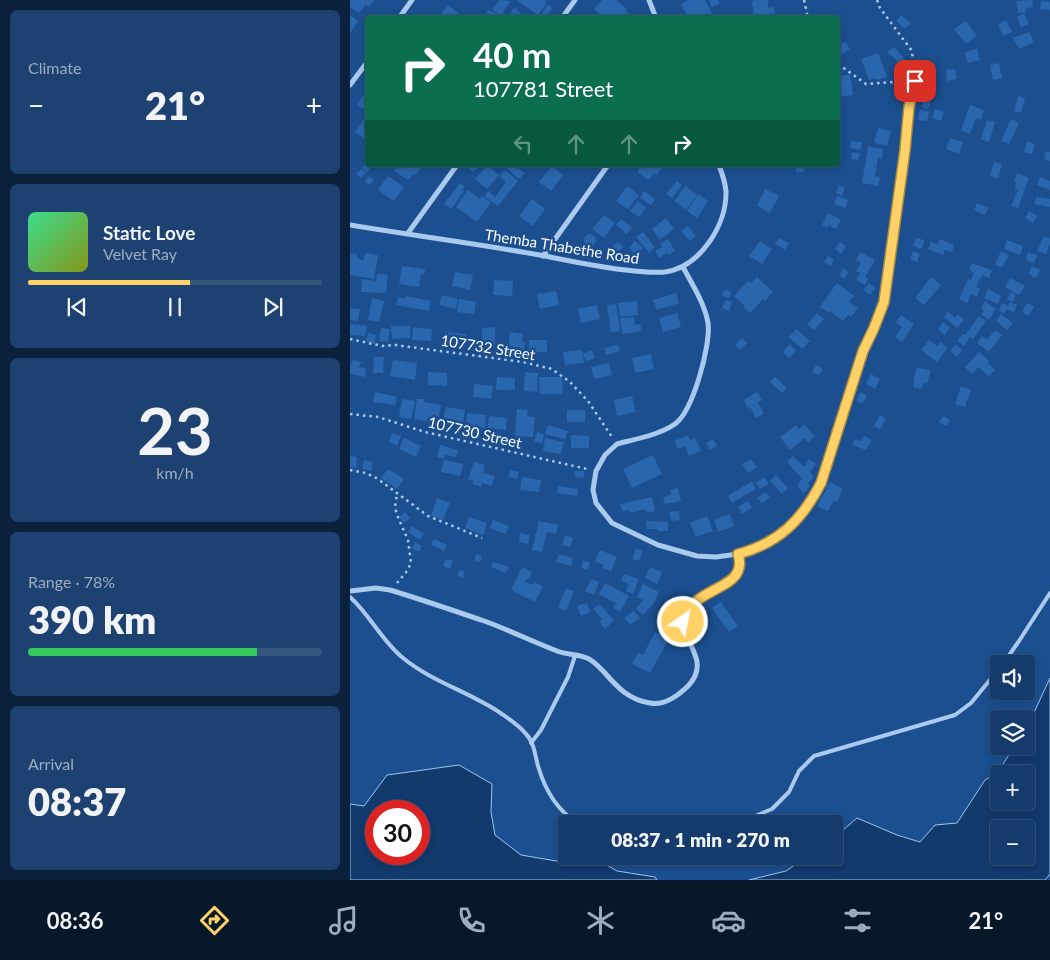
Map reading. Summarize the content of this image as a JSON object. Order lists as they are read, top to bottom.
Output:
{
  "streets": {
    "street": ["Themba Thabethe Road"],
    "path": ["107732 Street", "107730 Street"]
  },
  "page": {
    "tile": [
      "Climate",
      ["23", "km/h"],
      ["Range · 78%", "390 km"],
      ["Arrival", "08:37"]
    ],
    "turn": ["40 m", "107781 Street"],
    "heat": ["−", "21°", "+"],
    "song": ["Static Love", "Velvet Ray"],
    "map_buttons": ["+", "−"],
    "limit": "30",
    "trip": "08:37 · 1 min · 270 m",
    "tabs": ["08:36", "21°"]
  }
}
